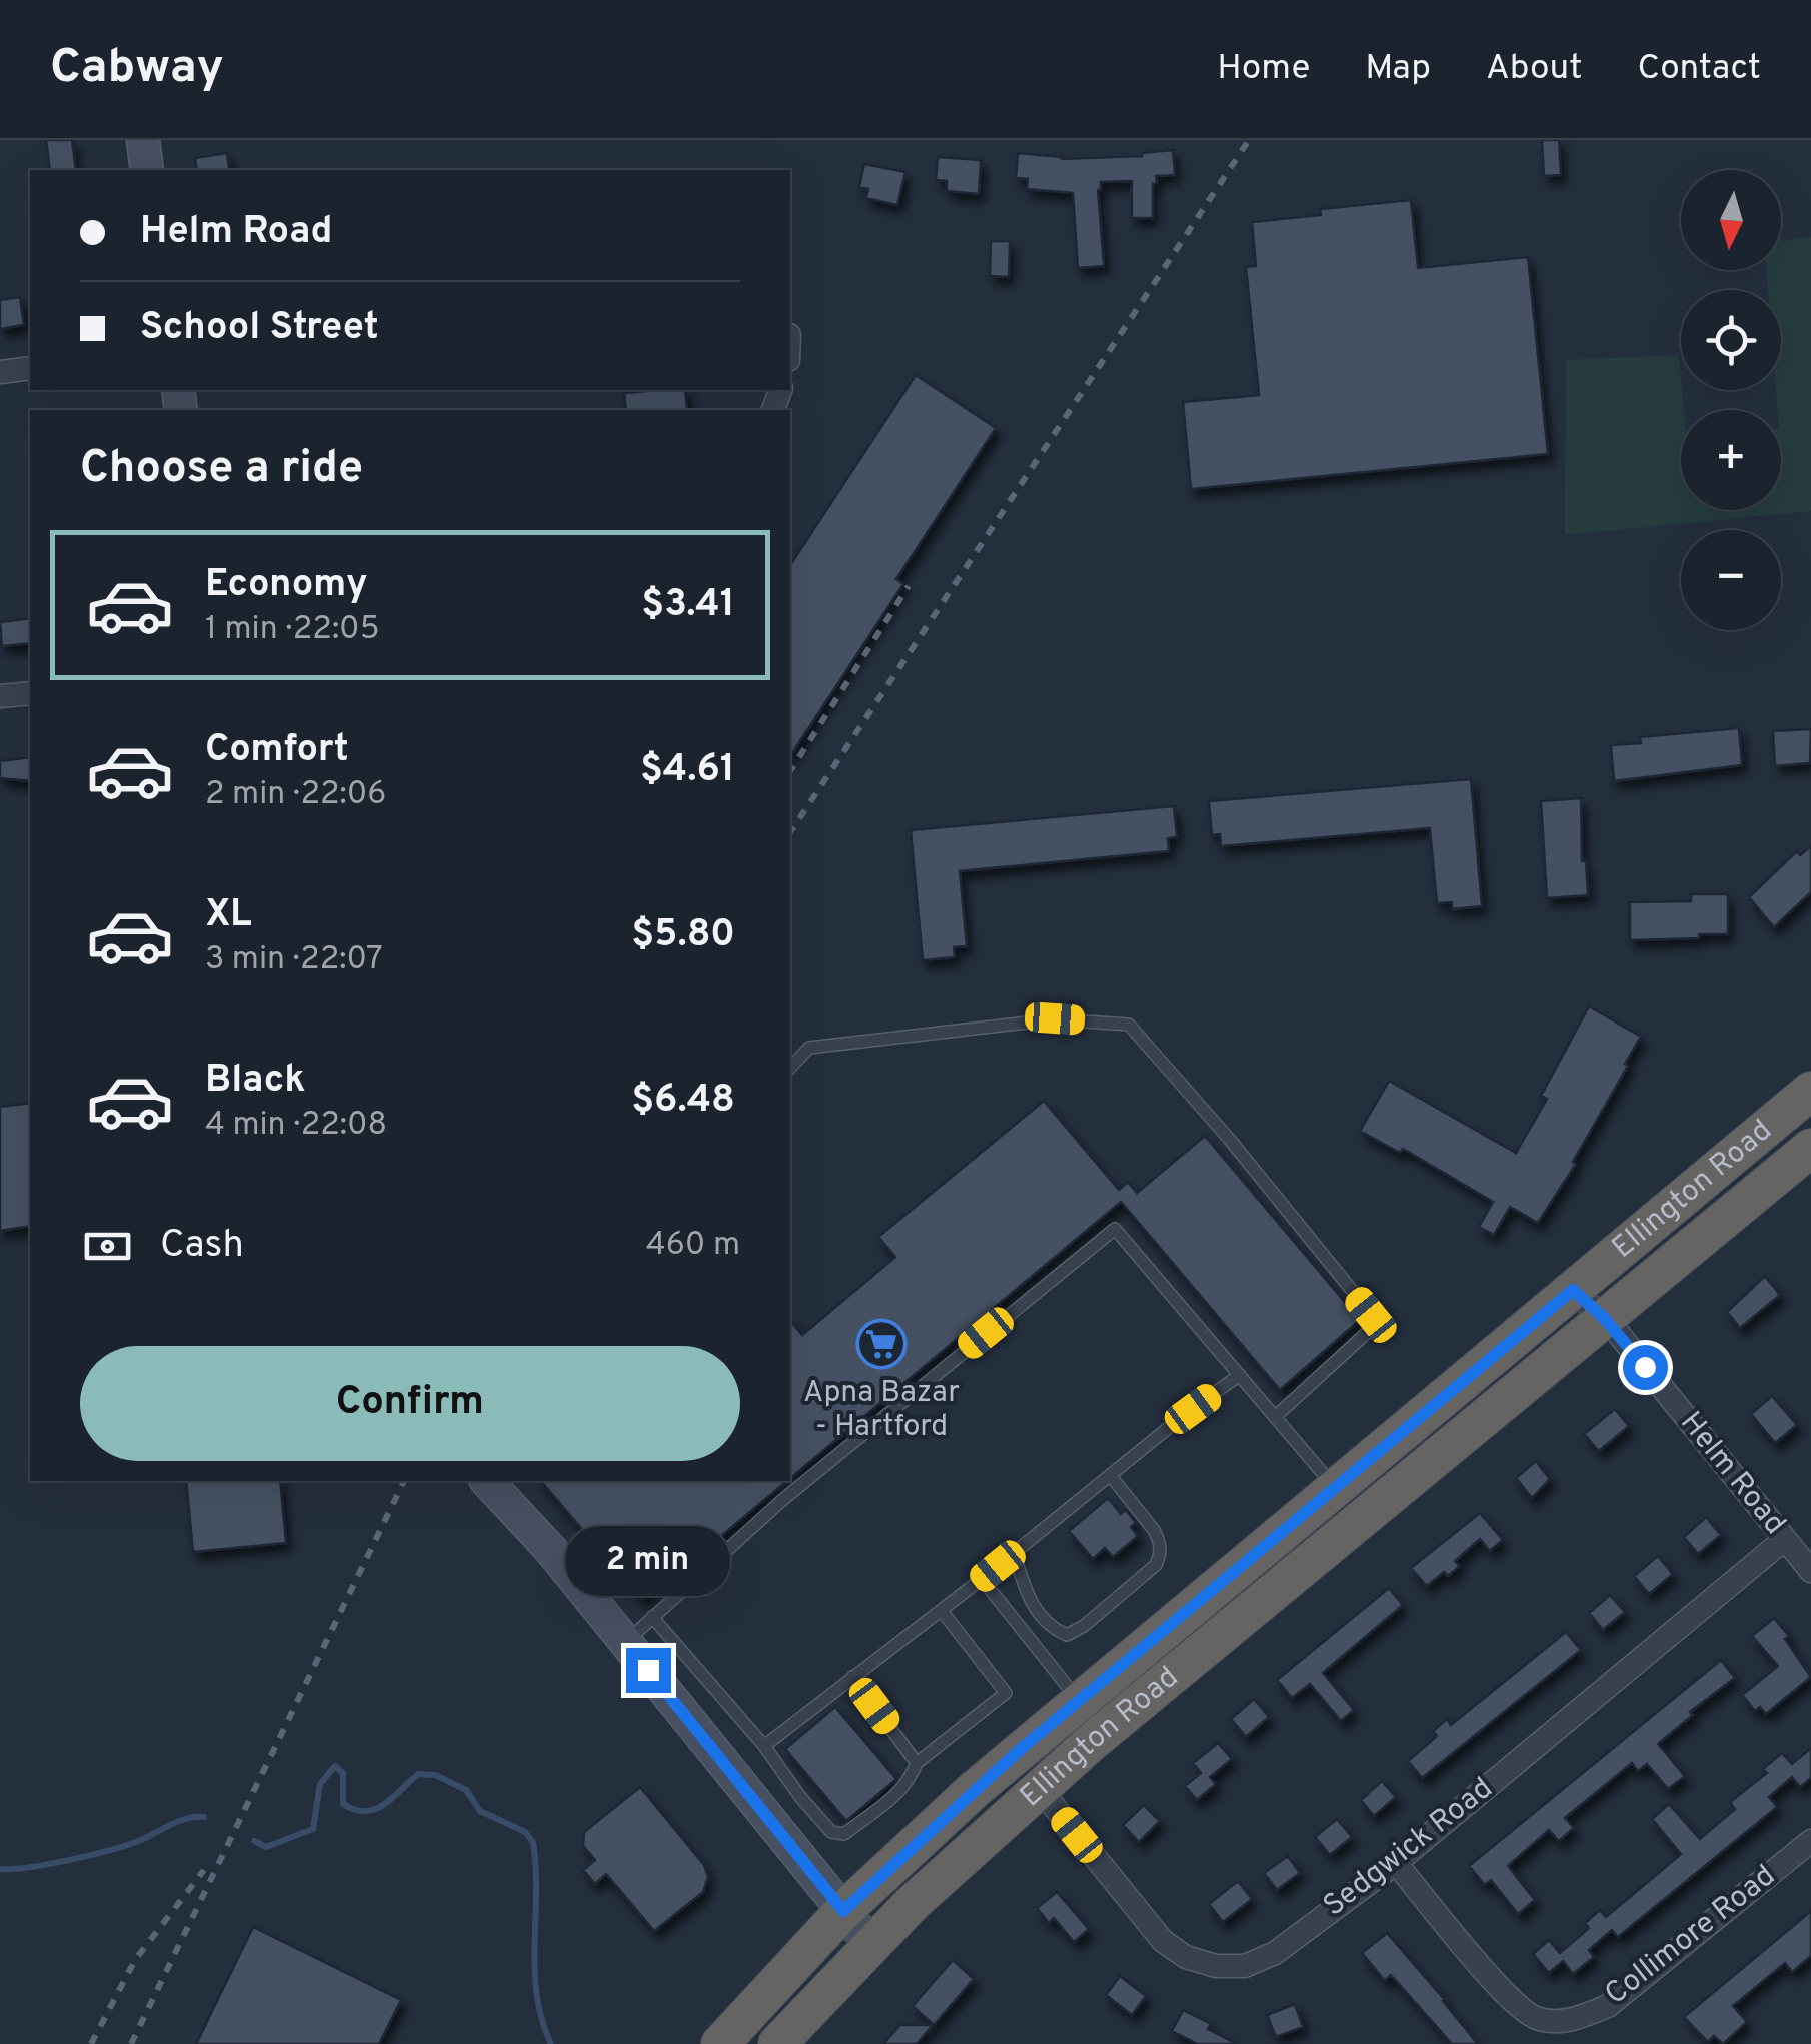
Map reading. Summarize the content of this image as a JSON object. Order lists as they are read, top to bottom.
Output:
{
  "streets": {
    "highway": ["Ellington Road"],
    "street": ["Helm Road", "Sedgwick Road", "Collimore Road"]
  },
  "crossings": [
    ["Ellington Road", "Helm Road"],
    ["Ellington Road", "Sedgwick Road"],
    ["Helm Road", "Sedgwick Road"],
    ["Sedgwick Road", "Collimore Road"]
  ],
  "places": {
    "supermarket": ["Apna Bazar - Hartford"]
  },
  "north": "bottom",
  "page": {
    "header": "Cabway",
    "nav": [
      "Home",
      "Map",
      "About",
      "Contact"
    ],
    "map_buttons": ["+", "−"],
    "banner": ["Helm Road", "School Street"],
    "heading": "Choose a ride",
    "list": [
      {
        "name": "Economy",
        "note": "1 min · 22:05",
        "value": "$3.41"
      },
      {
        "name": "Comfort",
        "note": "2 min · 22:06",
        "value": "$4.61"
      },
      {
        "name": "XL",
        "note": "3 min · 22:07",
        "value": "$5.80"
      },
      {
        "name": "Black",
        "note": "4 min · 22:08",
        "value": "$6.48"
      }
    ],
    "pay": ["Cash", "460 m"],
    "buttons": "Confirm",
    "bubble": "2 min"
  }
}
